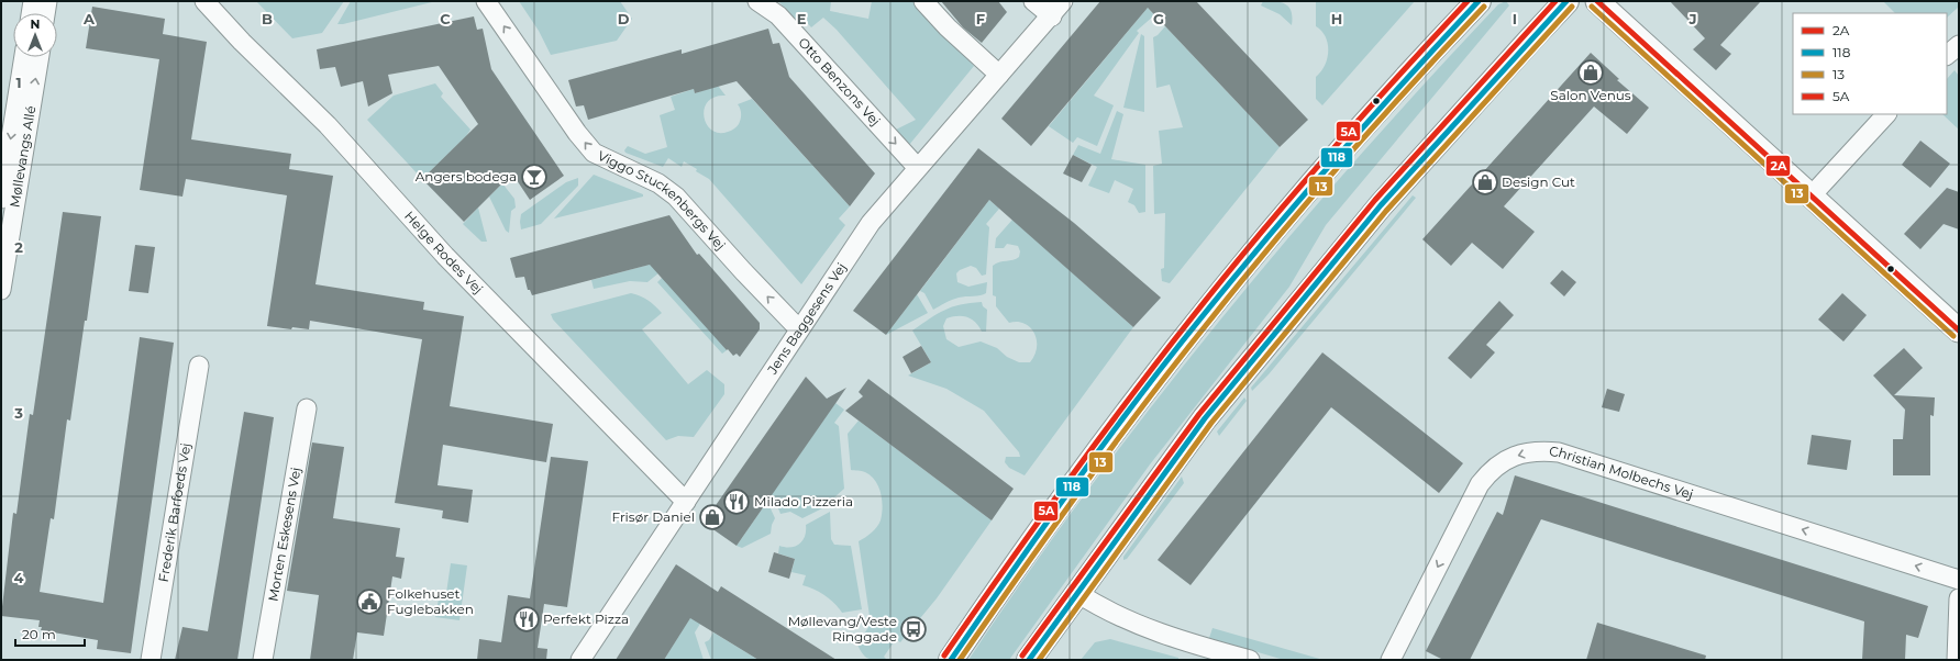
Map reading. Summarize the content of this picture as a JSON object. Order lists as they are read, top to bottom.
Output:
{
  "streets": {
    "street": [
      "Otto Benzons Vej",
      "Møllevangs Allé",
      "Viggo Stuckenbergs Vej",
      "Helge Rodes Vej",
      "Jens Baggesens Vej",
      "Christian Molbechs Vej",
      "Frederik Barfoeds Vej",
      "Morten Eskesens Vej"
    ]
  },
  "crossings": [
    ["Otto Benzons Vej", "Jens Baggesens Vej"],
    ["Viggo Stuckenbergs Vej", "Jens Baggesens Vej"],
    ["Helge Rodes Vej", "Jens Baggesens Vej"]
  ],
  "one_way": ["Viggo Stuckenbergs Vej", "Christian Molbechs Vej"],
  "places": {
    "shop": ["Salon Venus", "Design Cut", "Frisør Daniel"],
    "bar": ["Angers bodega"],
    "restaurant": ["Milado Pizzeria", "Perfekt Pizza"],
    "public building": ["Folkehuset Fuglebakken"],
    "bus stop": ["Møllevang/Veste Ringgade"]
  },
  "lines": [
    "transit line 2A",
    "transit line 118",
    "transit line 5A",
    "transit line 13"
  ],
  "legend": [
    "2A",
    "118",
    "13",
    "5A"
  ],
  "scale_bar": "20 m",
  "north": "top",
  "grid": {
    "columns": [
      "A",
      "B",
      "C",
      "D",
      "E",
      "F",
      "G",
      "H",
      "I",
      "J"
    ],
    "rows": [
      "1",
      "2",
      "3",
      "4"
    ]
  }
}
